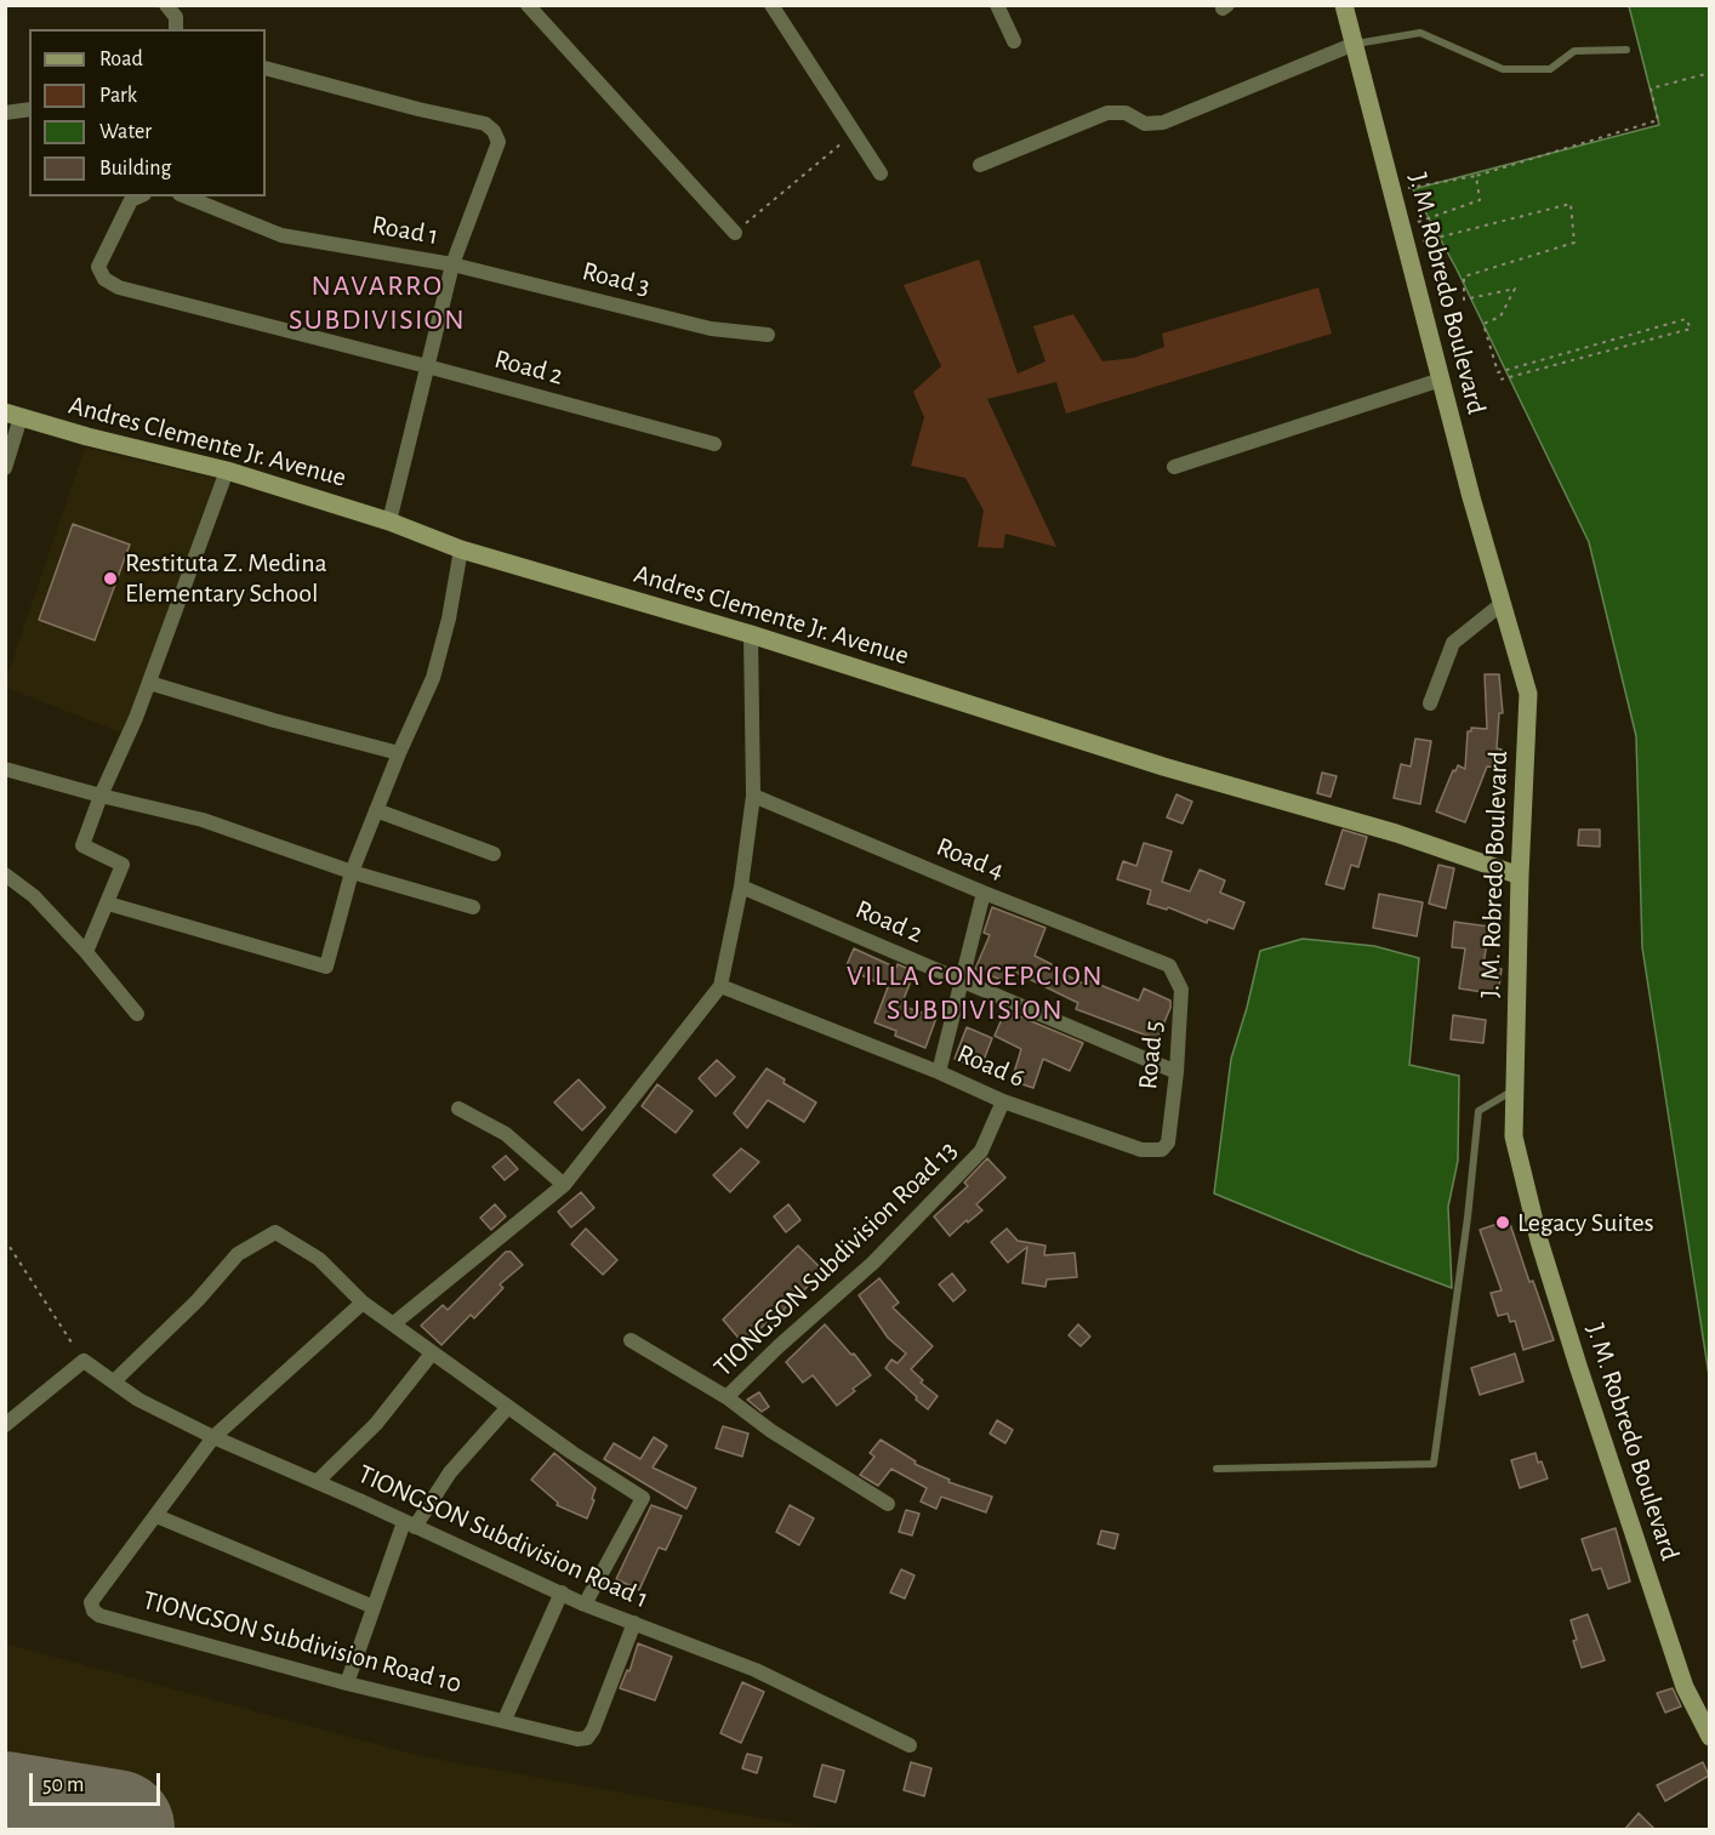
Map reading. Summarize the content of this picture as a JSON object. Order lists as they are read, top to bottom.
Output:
{
  "streets": {
    "main road": ["J. M. Robredo Boulevard", "Andres Clemente Jr. Avenue"],
    "street": [
      "Road 1",
      "Road 3",
      "Road 2",
      "Road 4",
      "Road 5",
      "Road 6",
      "TIONGSON Subdivision Road 13",
      "TIONGSON Subdivision Road 1",
      "TIONGSON Subdivision Road 10"
    ]
  },
  "crossings": [
    ["Road 1", "Road 3"],
    ["Road 1", "Road 2"],
    ["Road 1", "Andres Clemente Jr. Avenue"],
    ["J. M. Robredo Boulevard", "Andres Clemente Jr. Avenue"],
    ["Road 2", "Road 5"],
    ["Road 4", "Road 5"],
    ["Road 5", "Road 6"],
    ["Road 6", "TIONGSON Subdivision Road 13"],
    ["TIONGSON Subdivision Road 1", "TIONGSON Subdivision Road 10"]
  ],
  "districts": ["NAVARRO SUBDIVISION", "VILLA CONCEPCION SUBDIVISION"],
  "places": ["Restituta Z. Medina Elementary School", "Legacy Suites"],
  "legend": [
    "Road",
    "Park",
    "Water",
    "Building"
  ],
  "scale_bar": "50 m"
}
